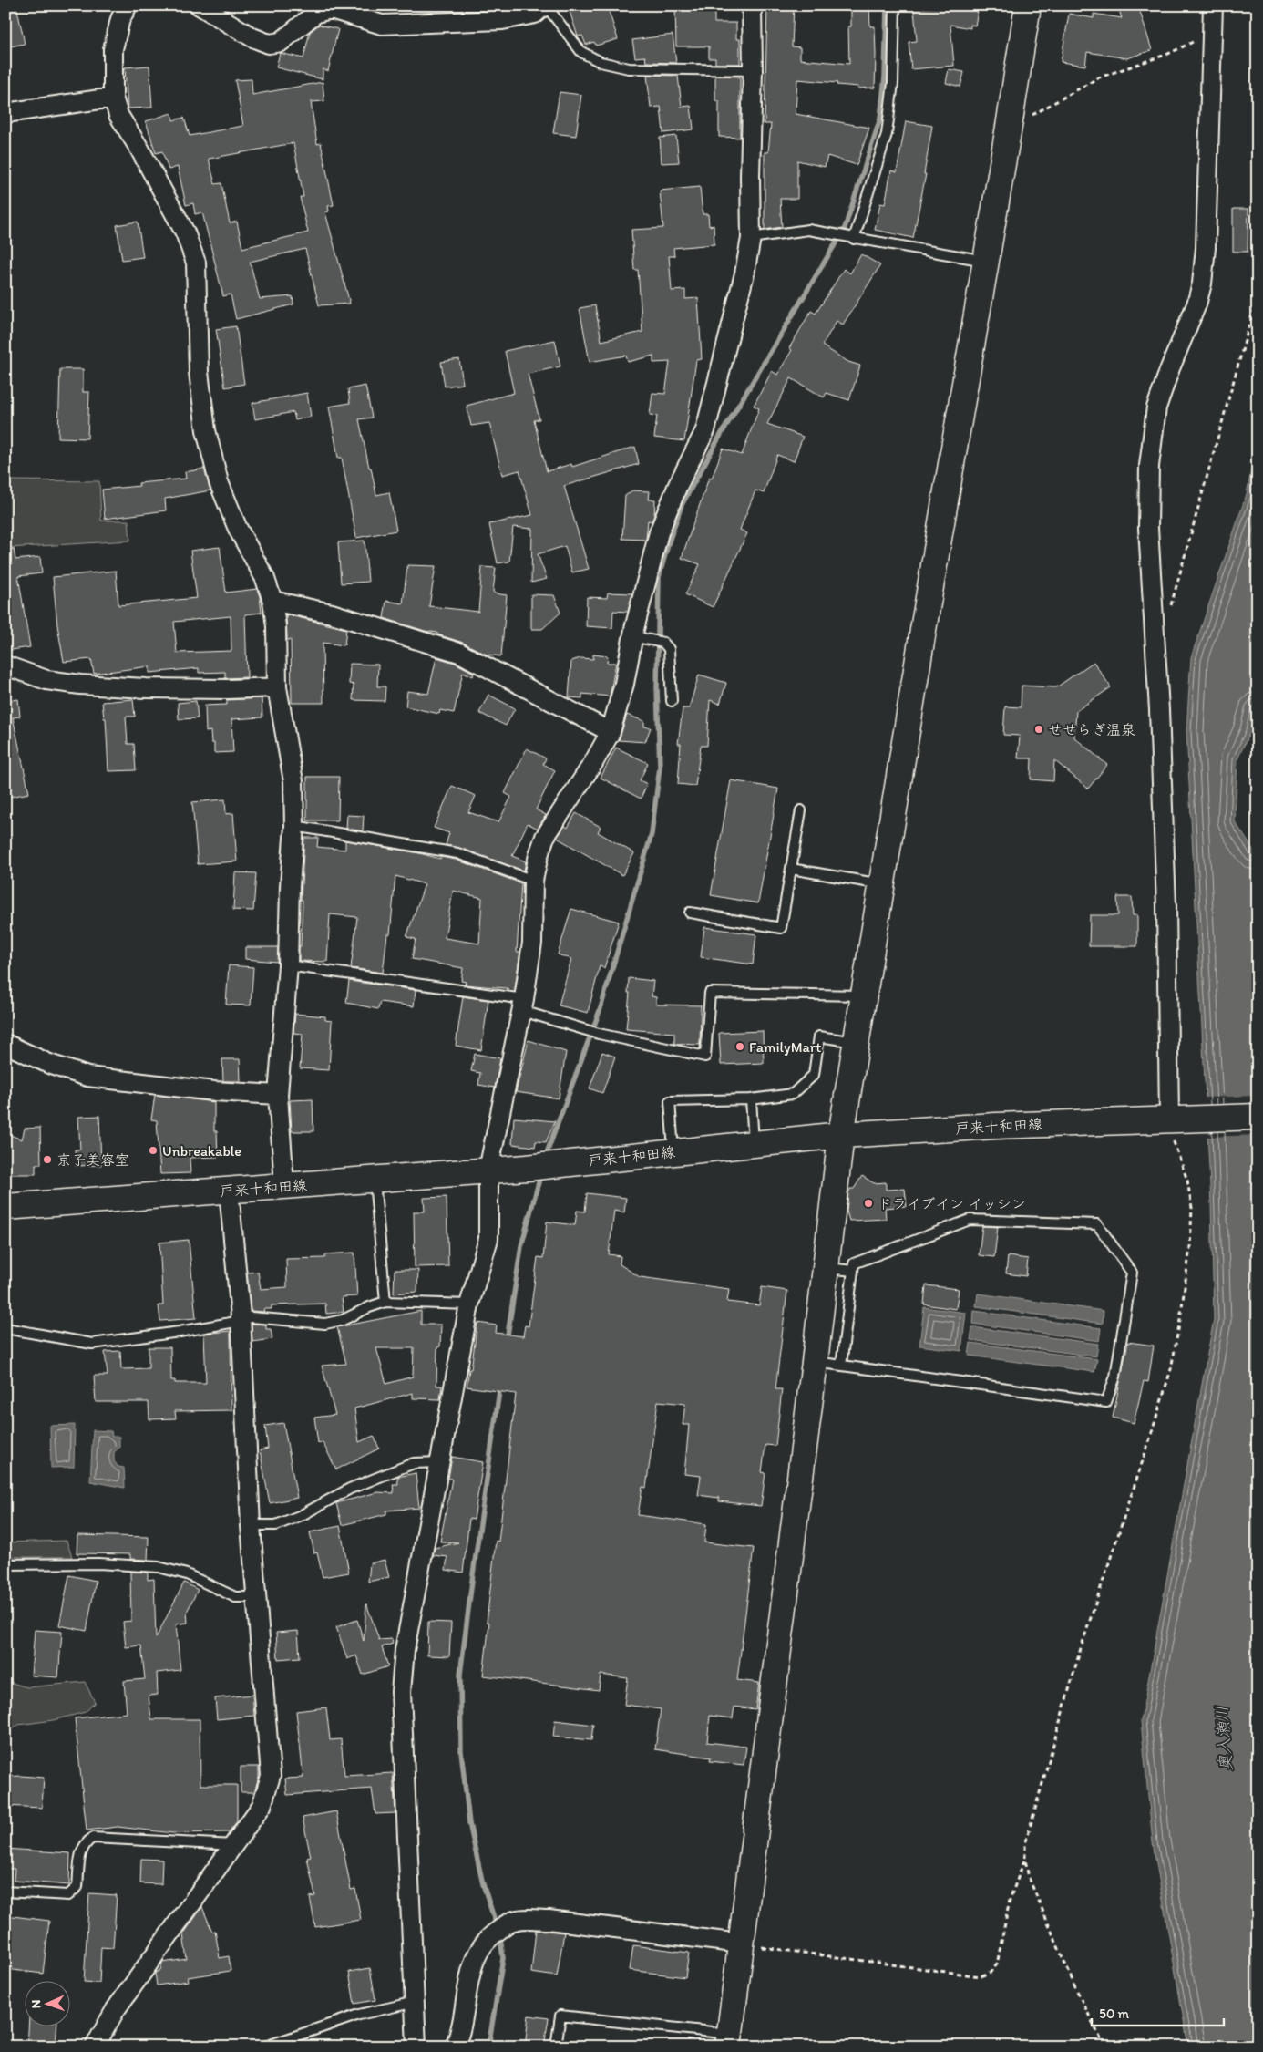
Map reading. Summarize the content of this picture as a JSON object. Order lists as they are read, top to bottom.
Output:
{
  "streets": {
    "street": ["戸来十和田線"]
  },
  "water": ["奥入瀬川"],
  "places": [
    "せせらぎ温泉",
    "FamilyMart",
    "Unbreakable",
    "京子美容室",
    "ドライブイン イッシン"
  ],
  "scale_bar": "50 m",
  "north": "left"
}
